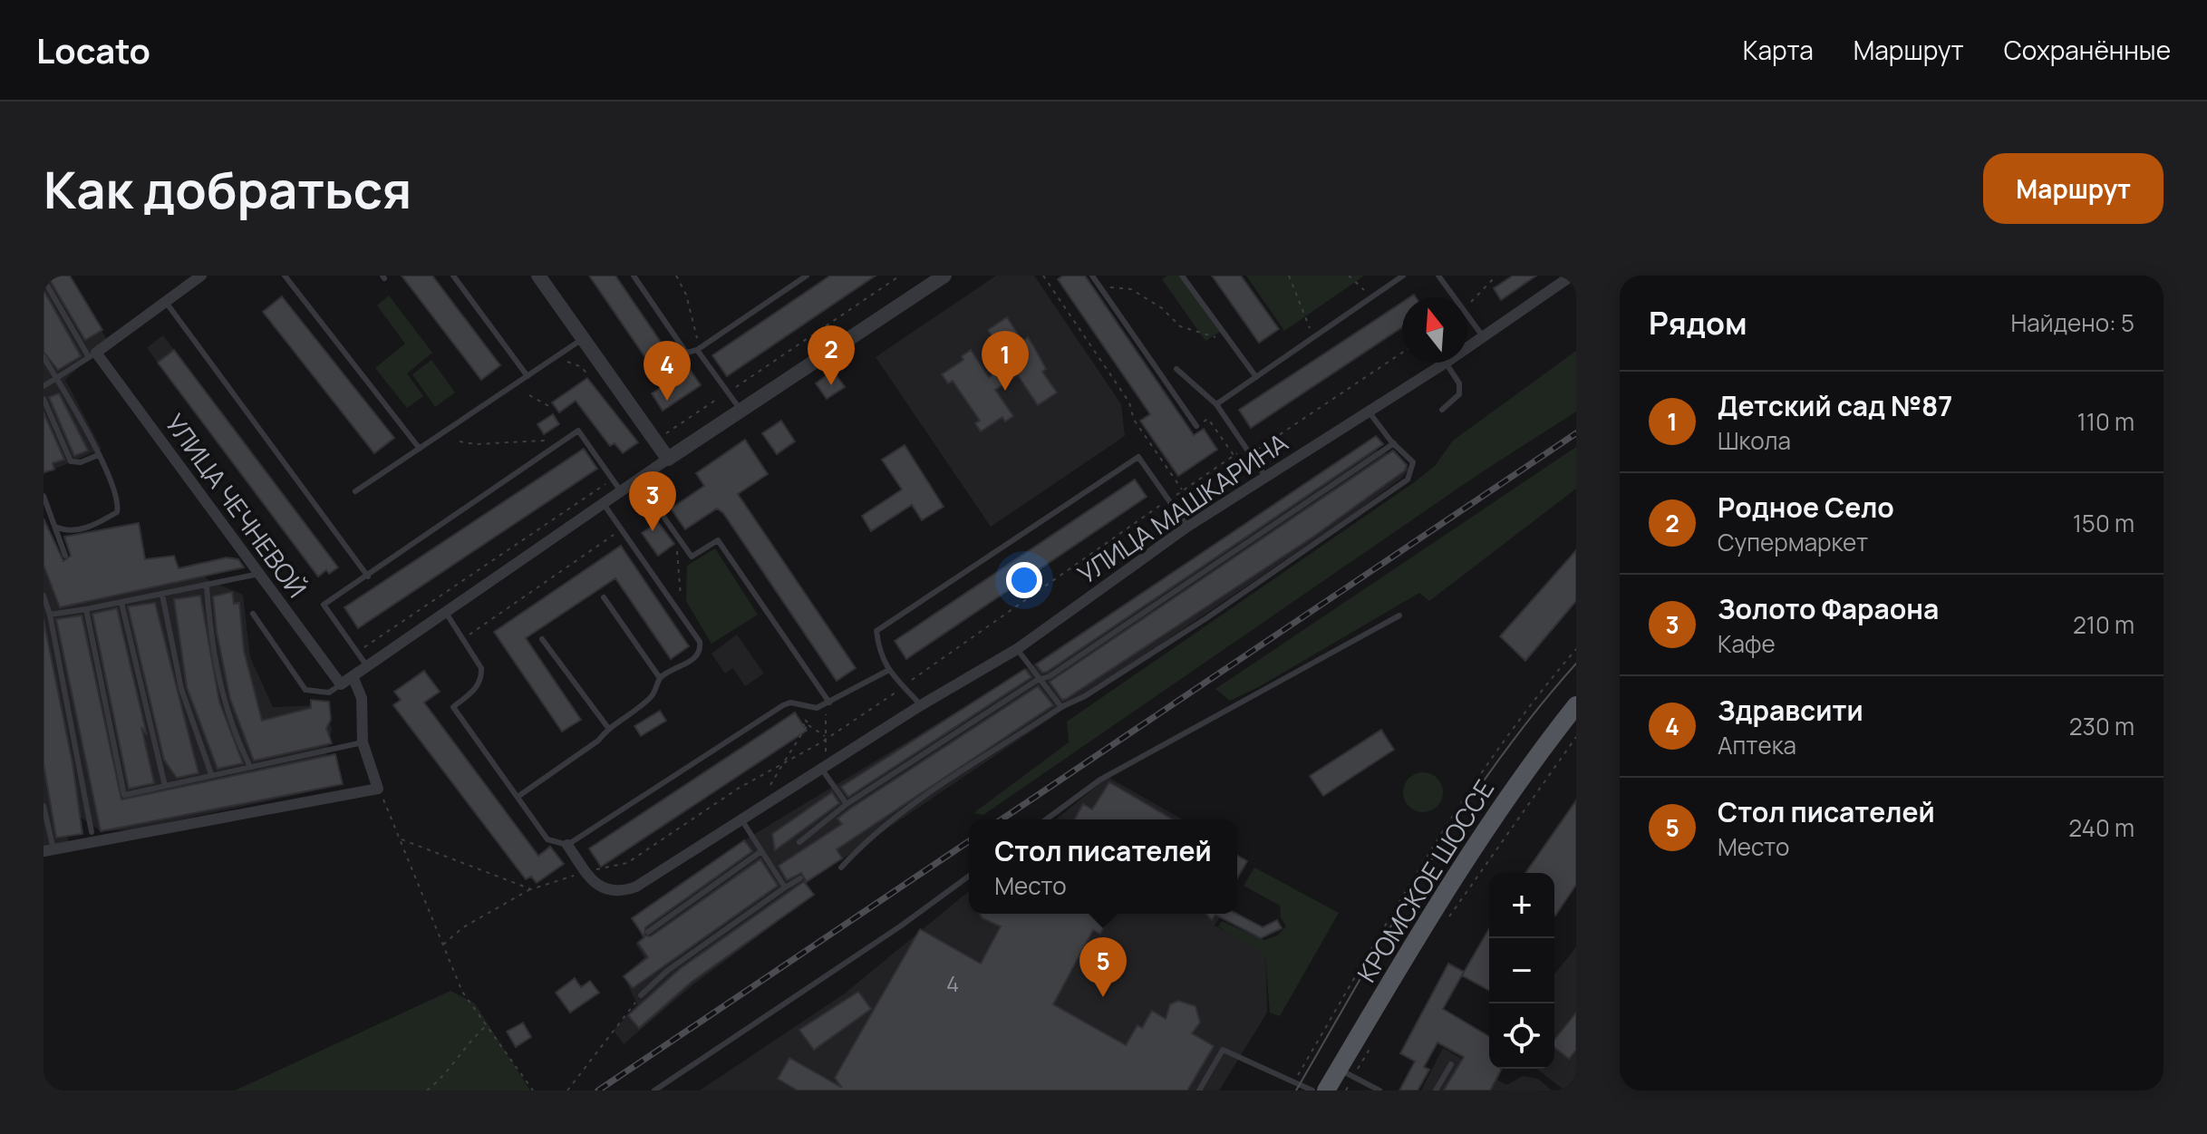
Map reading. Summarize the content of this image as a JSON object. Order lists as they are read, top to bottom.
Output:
{
  "streets": {
    "main road": ["КРОМСКОЕ ШОССЕ"],
    "street": ["УЛИЦА ЧЕЧНЕВОЙ", "УЛИЦА МАШКАРИНА"]
  },
  "house_numbers": ["4"],
  "north": "top",
  "page": {
    "header": "Locato",
    "nav": ["Карта", "Маршрут", "Сохранённые"],
    "buttons": "Маршрут",
    "title": "Как добраться",
    "heading": ["Рядом", "Найдено: 5"],
    "pins": [
      "2",
      "1",
      "4",
      "3",
      "5"
    ],
    "list": [
      {
        "mark": "1",
        "name": "Детский сад №87",
        "note": "Школа",
        "value": "110 m"
      },
      {
        "mark": "2",
        "name": "Родное Село",
        "note": "Супермаркет",
        "value": "150 m"
      },
      {
        "mark": "3",
        "name": "Золото Фараона",
        "note": "Кафе",
        "value": "210 m"
      },
      {
        "mark": "4",
        "name": "Здравсити",
        "note": "Аптека",
        "value": "230 m"
      },
      {
        "mark": "5",
        "name": "Стол писателей",
        "note": "Место",
        "value": "240 m"
      }
    ],
    "popup": ["Стол писателей", "Место"],
    "map_buttons": ["+", "−"]
  }
}
